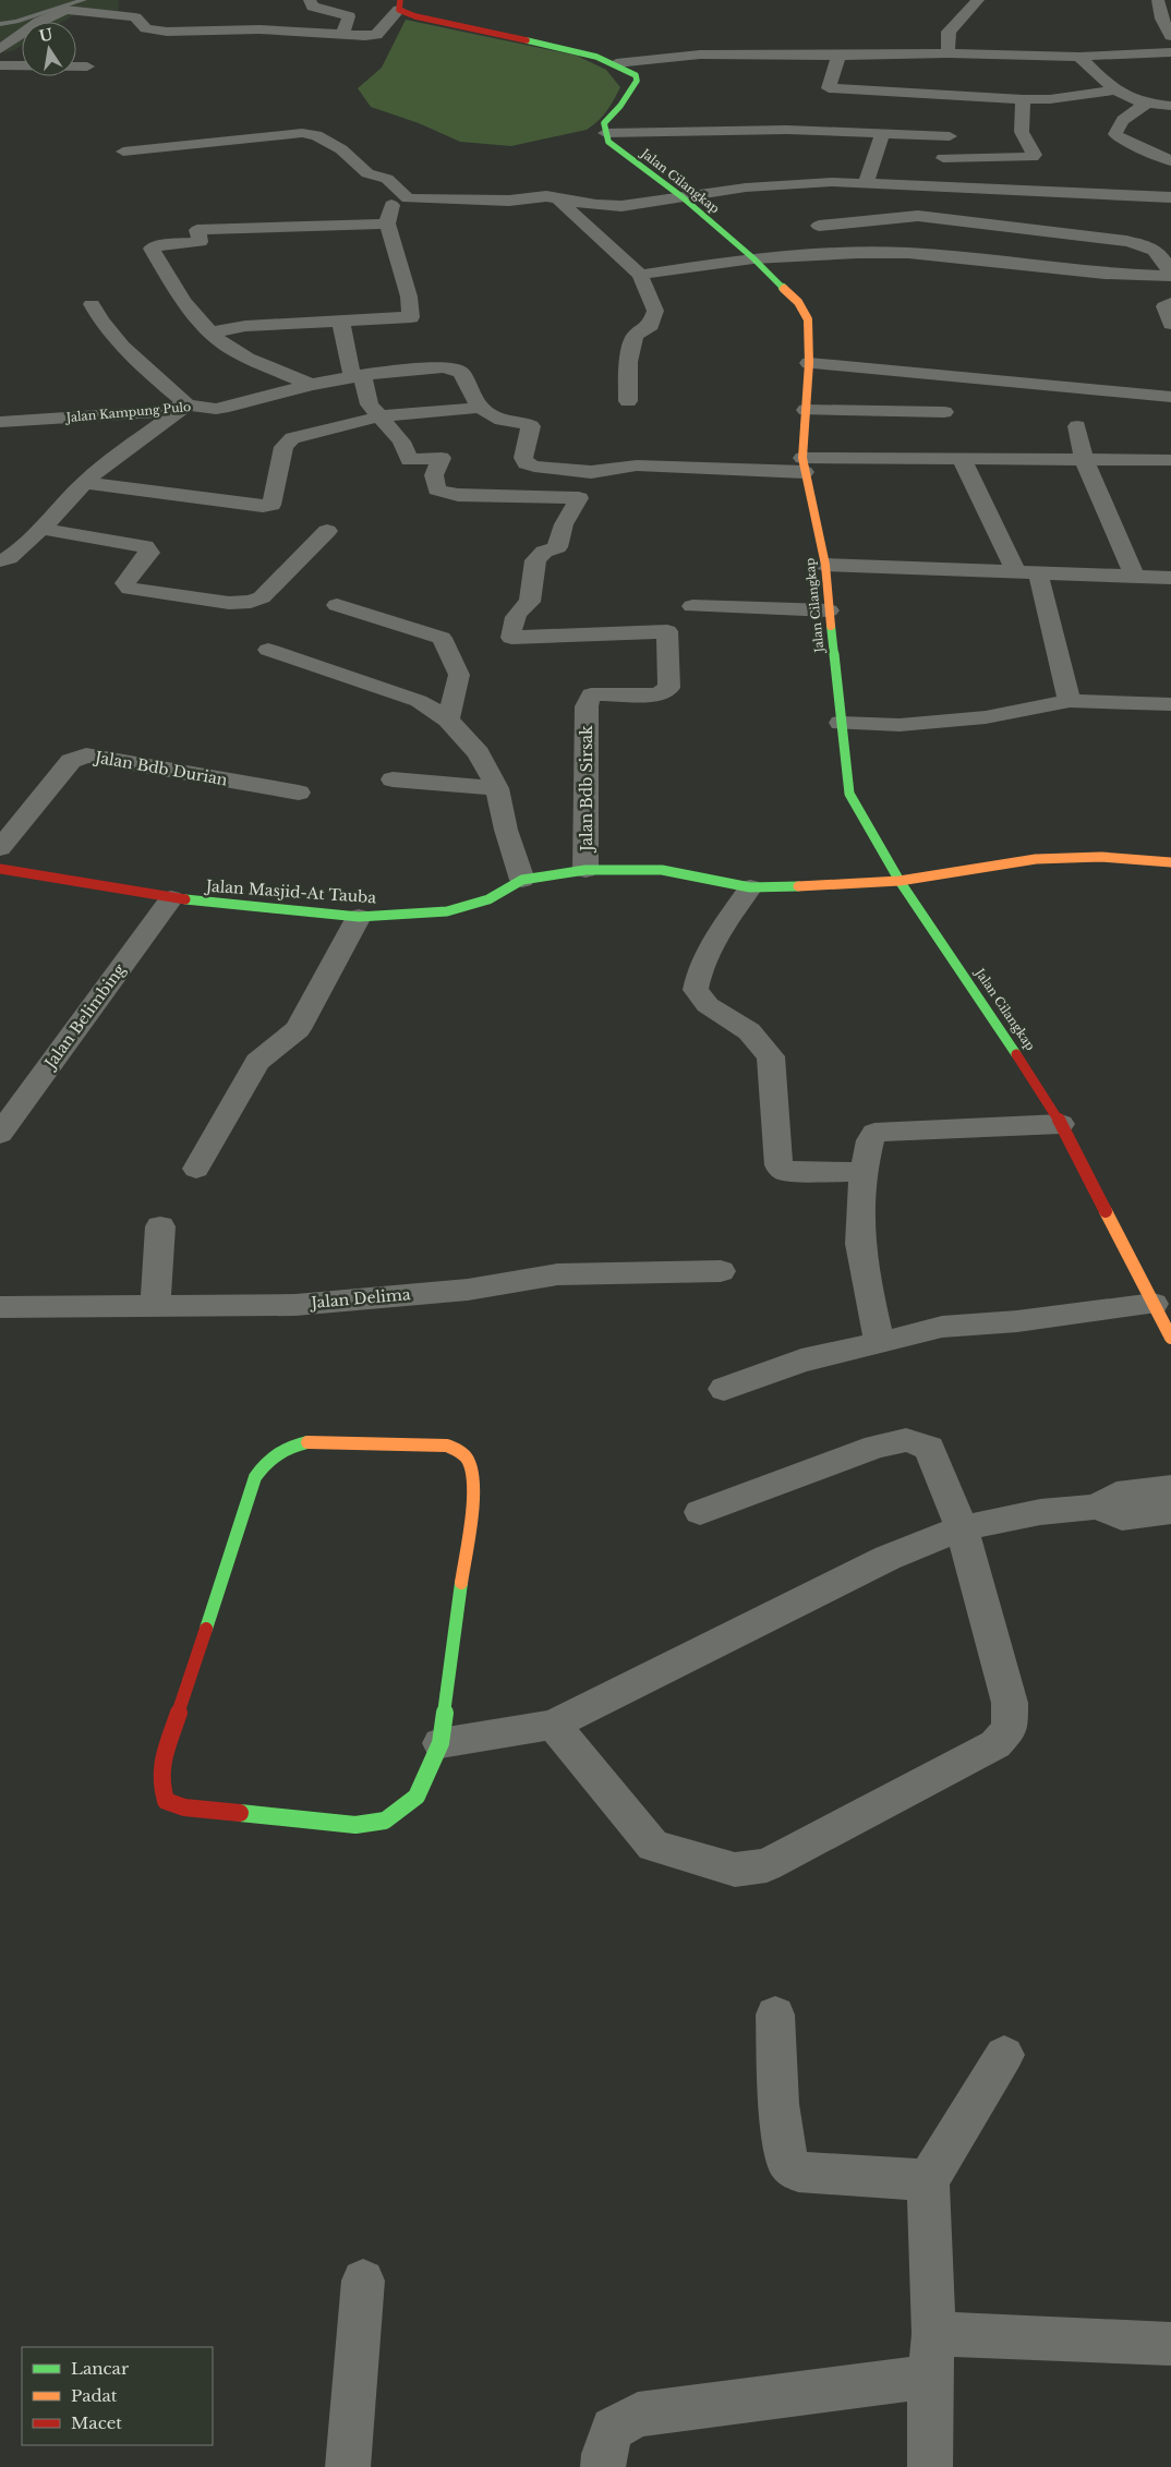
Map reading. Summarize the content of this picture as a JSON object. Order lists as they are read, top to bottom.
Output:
{
  "streets": {
    "street": [
      "Jalan Cilangkap",
      "Jalan Kampung Pulo",
      "Jalan Bdb Durian",
      "Jalan Bdb Sirsak",
      "Jalan Masjid-At Tauba",
      "Jalan Belimbing",
      "Jalan Delima"
    ]
  },
  "crossings": [
    ["Jalan Cilangkap", "Jalan Masjid-At Tauba"],
    ["Jalan Bdb Sirsak", "Jalan Masjid-At Tauba"],
    ["Jalan Masjid-At Tauba", "Jalan Belimbing"]
  ],
  "legend": ["Lancar", "Padat", "Macet"],
  "north": "top"
}
